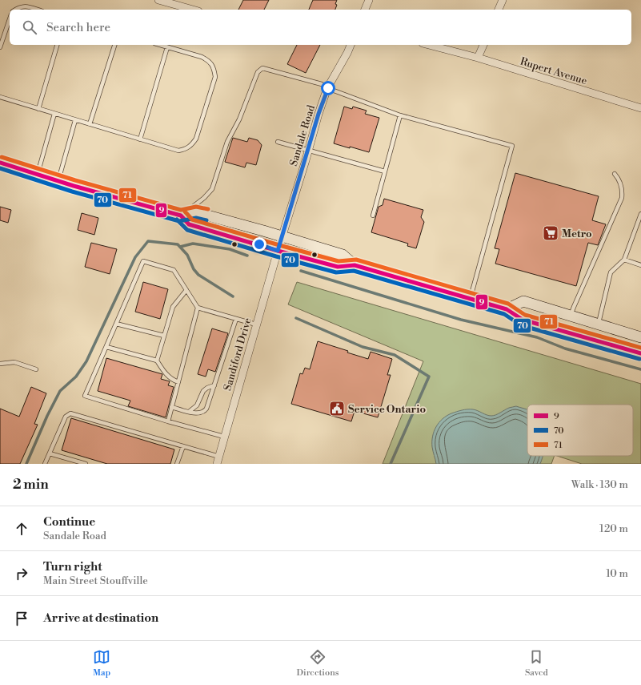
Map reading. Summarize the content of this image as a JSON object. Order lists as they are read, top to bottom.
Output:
{
  "streets": {
    "street": ["Rupert Avenue", "Sandale Road", "Sandiford Drive"]
  },
  "crossings": [
    ["Sandale Road", "Sandiford Drive"]
  ],
  "places": {
    "supermarket": ["Metro"],
    "public building": ["Service Ontario"]
  },
  "lines": ["transit line 71", "transit line 9", "transit line 70"],
  "legend": ["9", "70", "71"],
  "page": {
    "search": "Search here",
    "heading": ["2 min", "Walk · 130 m"],
    "list": [
      ["Continue", "Sandale Road", "120 m"],
      ["Turn right", "Main Street Stouffville", "10 m"],
      "Arrive at destination"
    ],
    "nav": ["Map", "Directions", "Saved"]
  }
}
